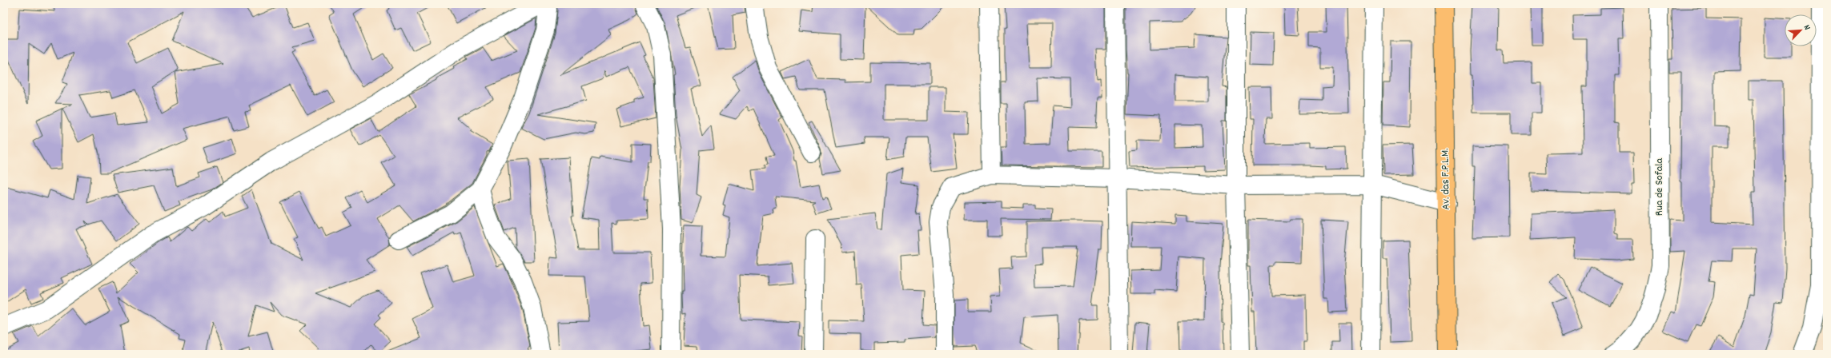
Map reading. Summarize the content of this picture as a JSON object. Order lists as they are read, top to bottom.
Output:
{
  "streets": {
    "main road": ["Av. das F.P.L.M."],
    "street": ["Rua de Sofala"]
  },
  "north": "top right"
}
